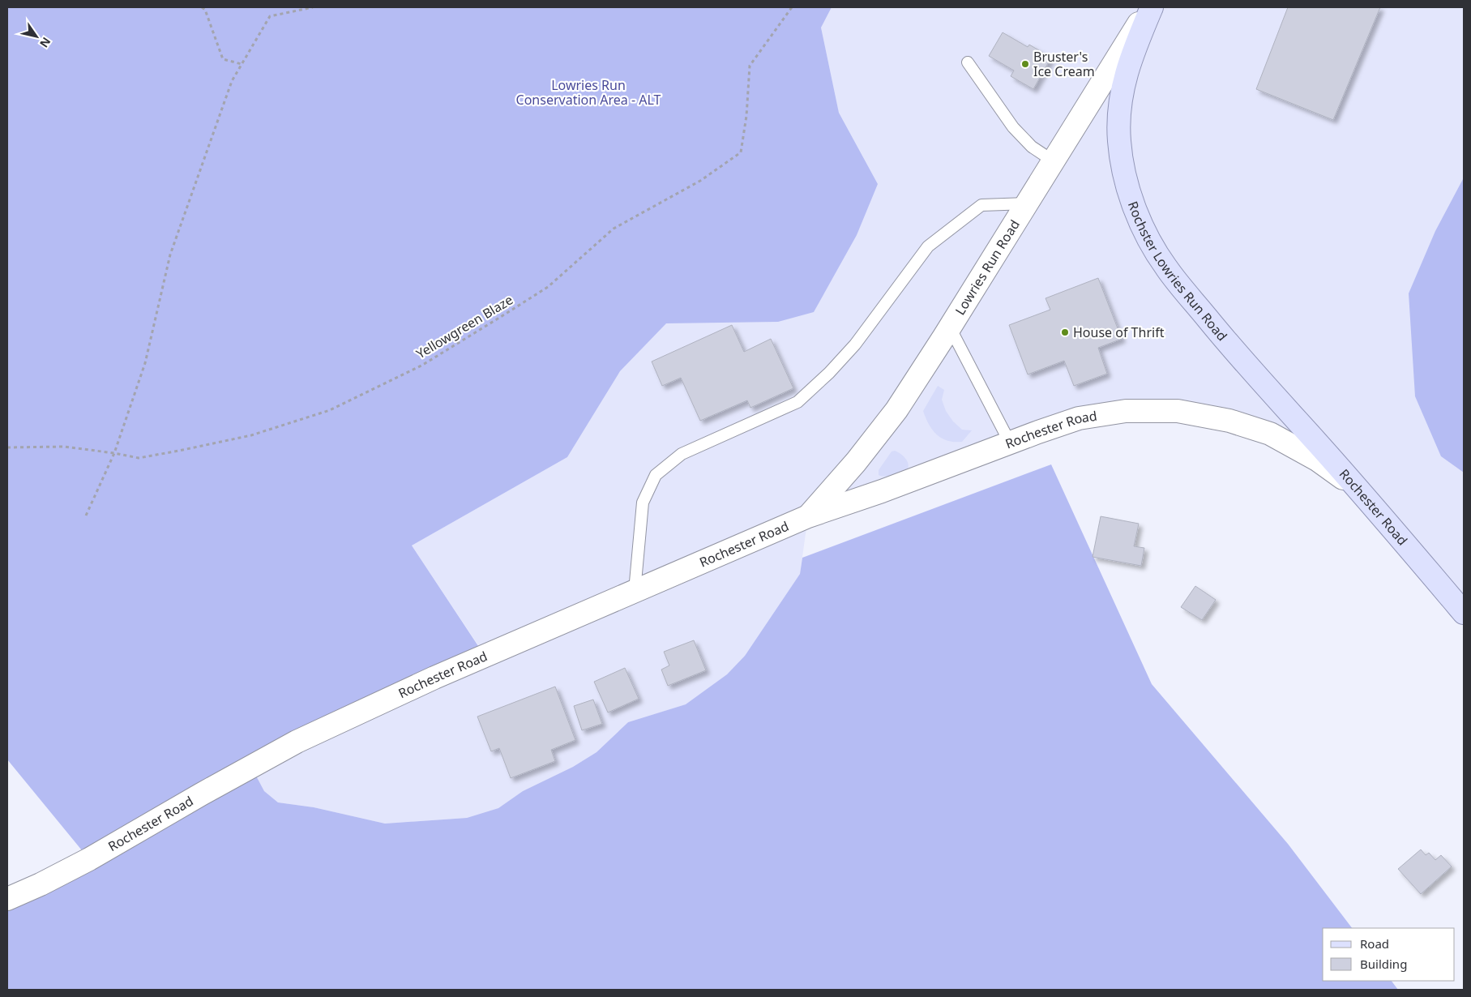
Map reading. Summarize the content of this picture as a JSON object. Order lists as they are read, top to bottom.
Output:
{
  "streets": {
    "main road": ["Rochster Lowries Run Road", "Rochester Road"],
    "street": ["Lowries Run Road"],
    "path": ["Yellowgreen Blaze"]
  },
  "crossings": [
    ["Lowries Run Road", "Rochster Lowries Run Road"],
    ["Lowries Run Road", "Rochester Road"],
    ["Rochster Lowries Run Road", "Rochester Road"]
  ],
  "parks": ["Lowries Run Conservation Area - ALT"],
  "places": ["Bruster's Ice Cream", "House of Thrift"],
  "legend": ["Road", "Building"],
  "north": "bottom right"
}
